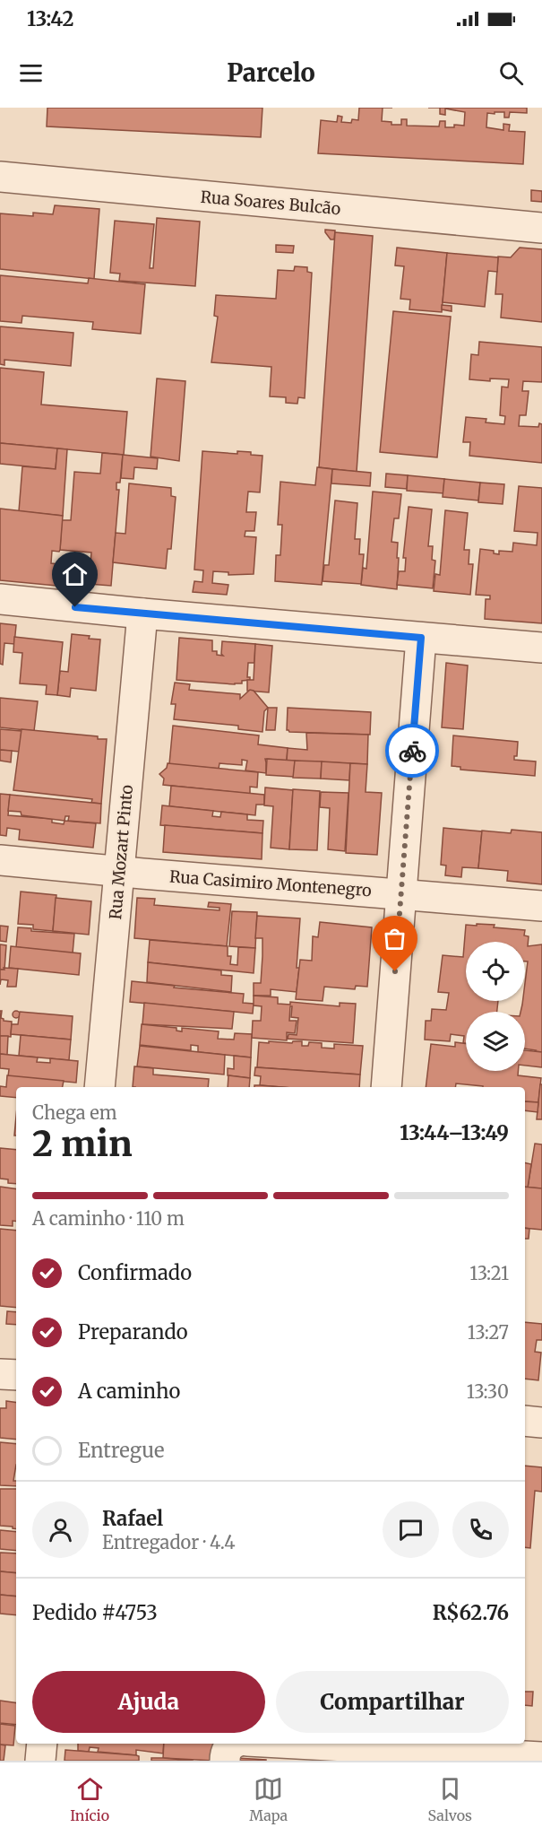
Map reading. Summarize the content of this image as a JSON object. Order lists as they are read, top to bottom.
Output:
{
  "streets": {
    "street": ["Rua Soares Bulcão", "Rua Mozart Pinto", "Rua Casimiro Montenegro"]
  },
  "crossings": [
    ["Rua Mozart Pinto", "Rua Casimiro Montenegro"]
  ],
  "page": {
    "status": "13:42",
    "header": "Parcelo",
    "heading": ["2 min", "Chega em", "13:44–13:49"],
    "panel": [
      "Rafael",
      "Entregador · 4.4",
      "Pedido #4753",
      "R$62.76"
    ],
    "bar": "A caminho · 110 m",
    "list": [
      ["Confirmado", "13:21"],
      ["Preparando", "13:27"],
      ["A caminho", "13:30"],
      "Entregue"
    ],
    "buttons": ["Ajuda", "Compartilhar"],
    "tabs": ["Início", "Mapa", "Salvos"]
  }
}
